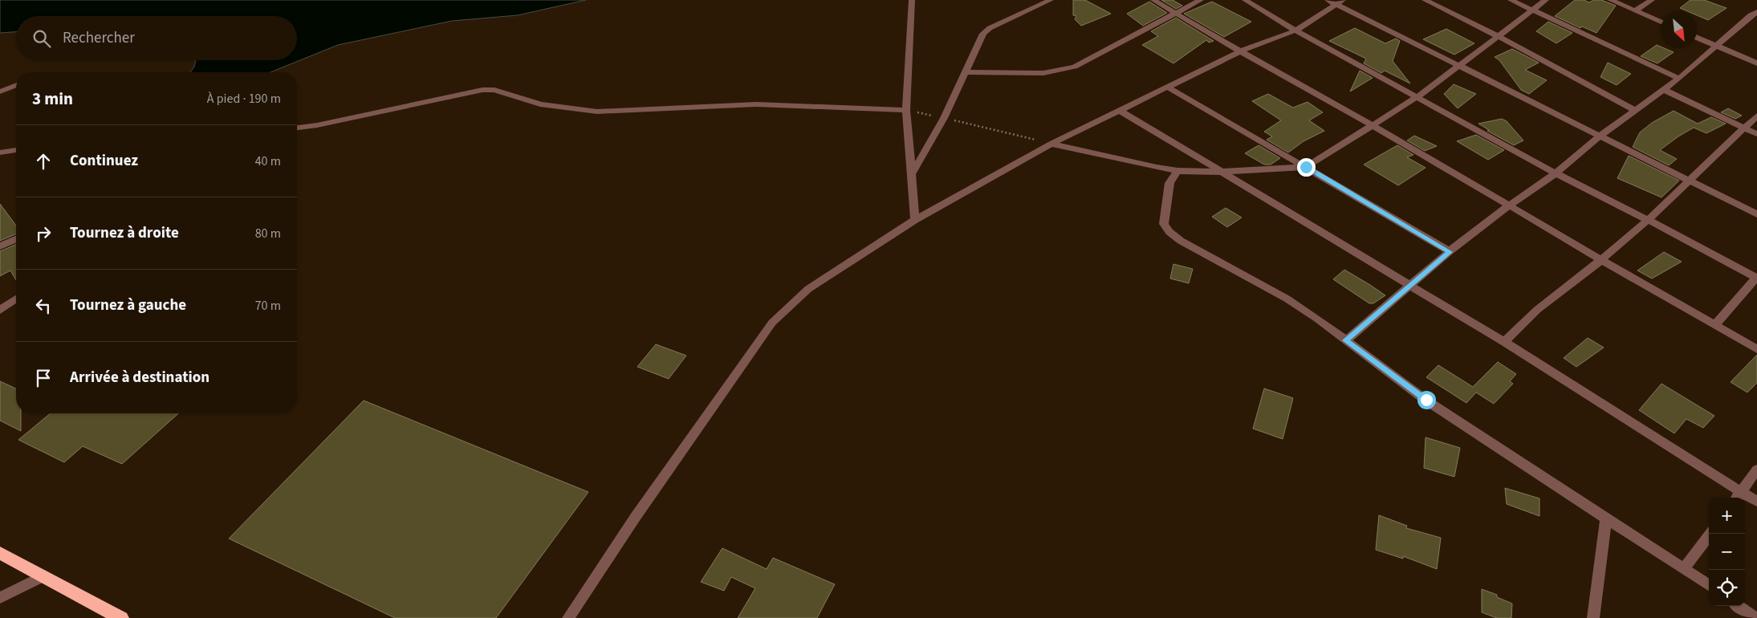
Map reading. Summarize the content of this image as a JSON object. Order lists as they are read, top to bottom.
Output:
{
  "north": "bottom right",
  "page": {
    "search": "Rechercher",
    "heading": ["3 min", "À pied · 190 m"],
    "list": [
      ["Continuez", "40 m"],
      ["Tournez à droite", "80 m"],
      ["Tournez à gauche", "70 m"],
      "Arrivée à destination"
    ],
    "map_buttons": ["+", "−"]
  }
}
